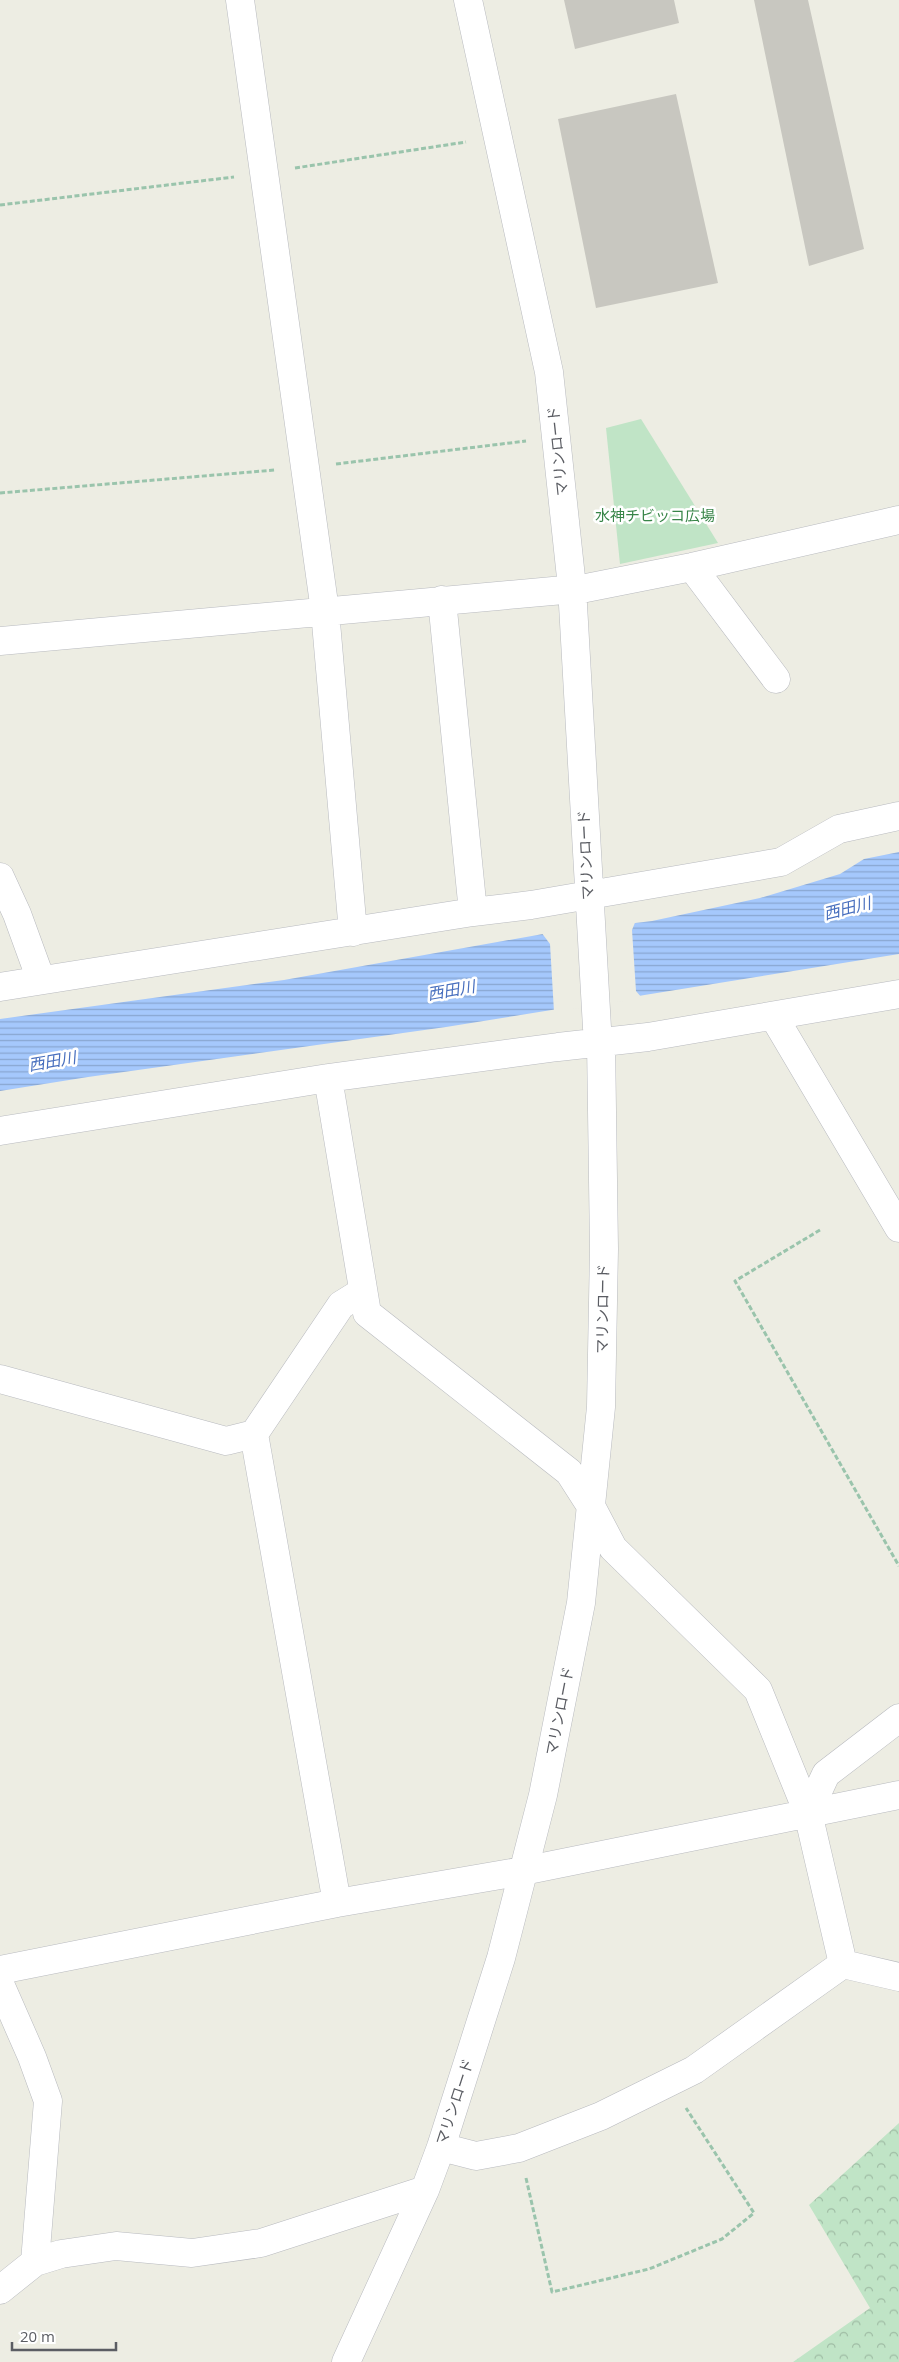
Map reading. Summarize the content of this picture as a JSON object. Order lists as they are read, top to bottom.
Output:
{
  "streets": {
    "street": ["マリンロード"]
  },
  "water": ["西田川"],
  "parks": ["水神チビッコ広場"],
  "scale_bar": "20 m"
}
